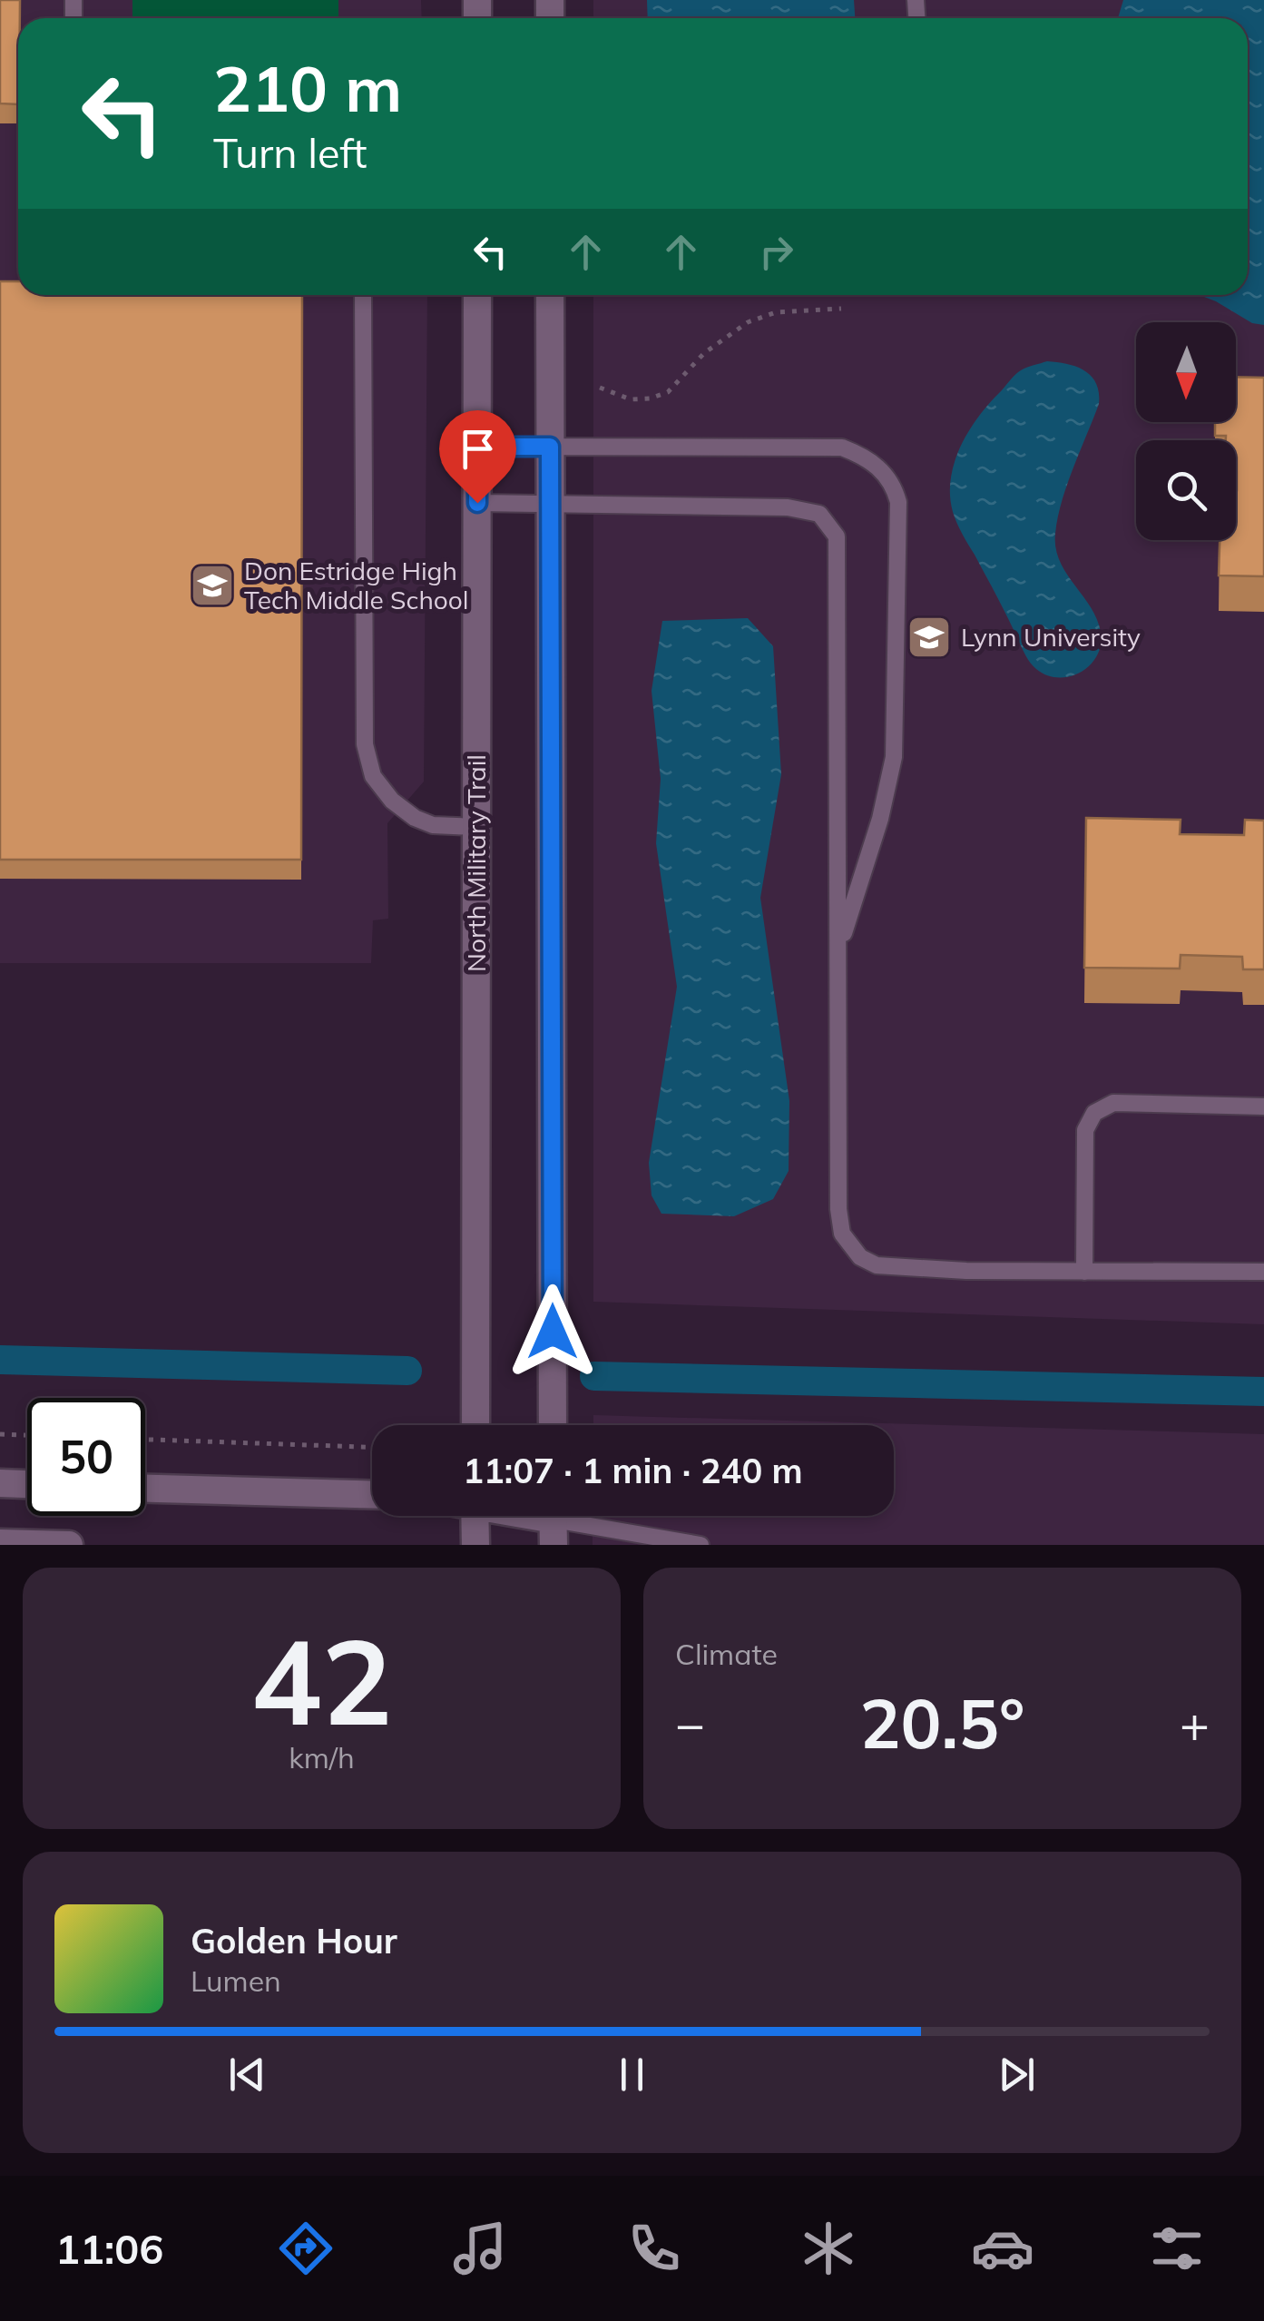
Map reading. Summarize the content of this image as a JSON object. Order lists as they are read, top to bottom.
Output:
{
  "streets": {
    "main road": ["North Military Trail"]
  },
  "places": {
    "school or university": ["Don Estridge High Tech Middle School", "Lynn University"]
  },
  "north": "bottom",
  "page": {
    "turn": ["210 m", "Turn left"],
    "limit": "50",
    "trip": "11:07 · 1 min · 240 m",
    "tile": [
      ["42", "km/h"],
      "Climate"
    ],
    "heat": ["−", "20.5°", "+"],
    "song": ["Golden Hour", "Lumen"],
    "tabs": "11:06"
  }
}
